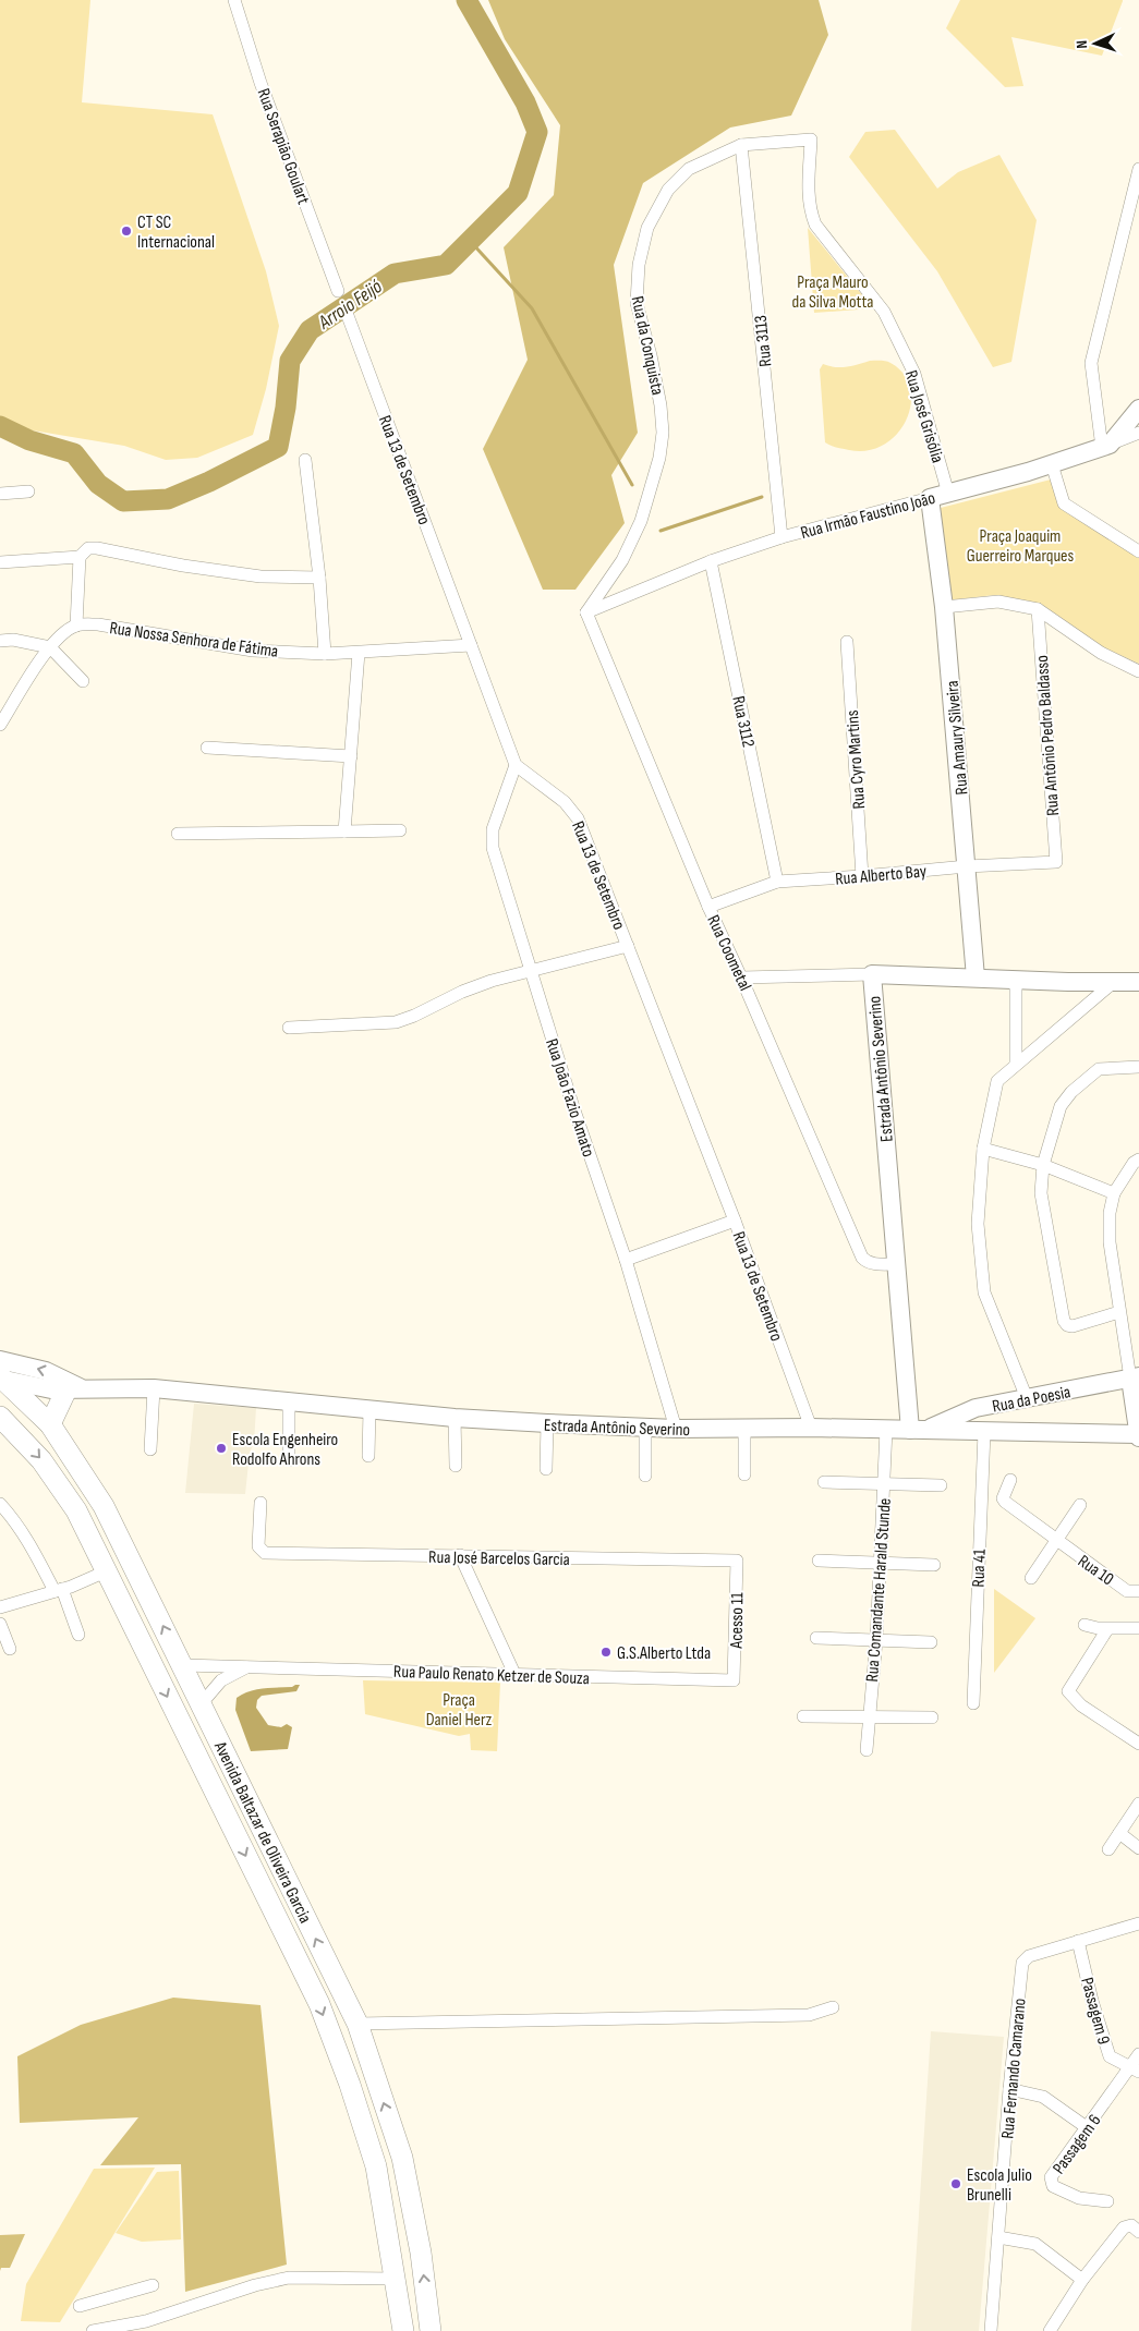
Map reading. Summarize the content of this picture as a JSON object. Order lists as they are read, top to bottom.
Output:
{
  "streets": {
    "main road": ["Avenida Baltazar de Oliveira Garcia"],
    "street": [
      "Rua Serapião Goulart",
      "Rua 3113",
      "Rua da Conquista",
      "Rua José Grisólia",
      "Rua 13 de Setembro",
      "Rua Irmão Faustino João",
      "Rua Nossa Senhora de Fátima",
      "Rua 3112",
      "Rua Antônio Pedro Baldasso",
      "Rua Amaury Silveira",
      "Rua Cyro Martins",
      "Rua Alberto Bay",
      "Rua Coometal",
      "Estrada Antônio Severino",
      "Rua João Fazio Amato",
      "Rua da Poesia",
      "Rua José Barcelos Garcia",
      "Rua 41",
      "Rua 10",
      "Rua Comandante Harald Stunde",
      "Acesso 11",
      "Rua Paulo Renato Ketzer de Souza",
      "Passagem 9",
      "Rua Fernando Camarano",
      "Passagem 6"
    ]
  },
  "crossings": [
    ["Rua 3113", "Rua da Conquista"],
    ["Rua 3113", "Rua Irmão Faustino João"],
    ["Rua da Conquista", "Rua José Grisólia"],
    ["Rua da Conquista", "Rua Irmão Faustino João"],
    ["Rua da Conquista", "Rua Coometal"],
    ["Rua José Grisólia", "Rua Irmão Faustino João"],
    ["Rua 13 de Setembro", "Rua Nossa Senhora de Fátima"],
    ["Rua 13 de Setembro", "Estrada Antônio Severino"],
    ["Rua 13 de Setembro", "Rua João Fazio Amato"],
    ["Rua Irmão Faustino João", "Rua 3112"],
    ["Rua Irmão Faustino João", "Rua Amaury Silveira"],
    ["Rua Irmão Faustino João", "Rua Coometal"],
    ["Rua 3112", "Rua Alberto Bay"],
    ["Rua Antônio Pedro Baldasso", "Rua Alberto Bay"],
    ["Rua Amaury Silveira", "Rua Alberto Bay"],
    ["Rua Amaury Silveira", "Estrada Antônio Severino"],
    ["Rua Cyro Martins", "Rua Alberto Bay"],
    ["Rua Alberto Bay", "Rua Coometal"],
    ["Rua Coometal", "Estrada Antônio Severino"],
    ["Estrada Antônio Severino", "Rua João Fazio Amato"],
    ["Estrada Antônio Severino", "Rua da Poesia"],
    ["Estrada Antônio Severino", "Rua 41"],
    ["Estrada Antônio Severino", "Rua Comandante Harald Stunde"],
    ["Estrada Antônio Severino", "Avenida Baltazar de Oliveira Garcia"],
    ["Rua José Barcelos Garcia", "Acesso 11"],
    ["Acesso 11", "Rua Paulo Renato Ketzer de Souza"],
    ["Rua Paulo Renato Ketzer de Souza", "Avenida Baltazar de Oliveira Garcia"],
    ["Passagem 9", "Rua Fernando Camarano"],
    ["Passagem 9", "Passagem 6"]
  ],
  "water": ["Arroio Feijó"],
  "parks": ["Praça Mauro da Silva Motta", "Praça Joaquim Guerreiro Marques", "Praça Daniel Herz"],
  "places": [
    "CT SC Internacional",
    "Escola Engenheiro Rodolfo Ahrons",
    "G.S.Alberto Ltda",
    "Escola Julio Brunelli"
  ],
  "north": "left"
}
